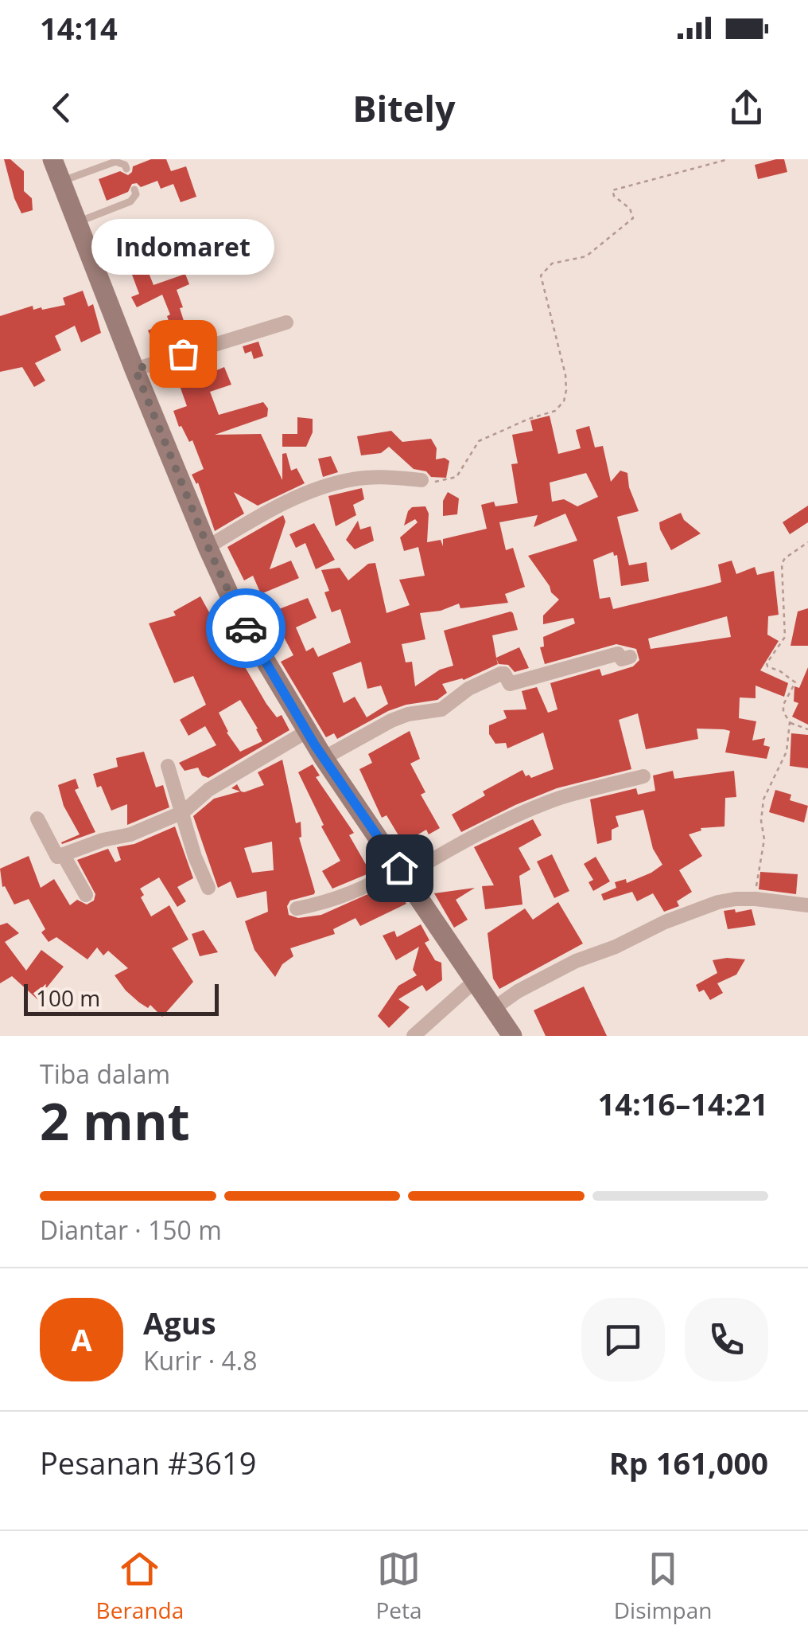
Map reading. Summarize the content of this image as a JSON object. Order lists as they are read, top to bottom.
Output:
{
  "places": ["Indomaret"],
  "scale_bar": "100 m",
  "page": {
    "status": "14:14",
    "header": "Bitely",
    "bubble": "Indomaret",
    "scale": "100 m",
    "heading": ["2 mnt", "Tiba dalam", "14:16–14:21"],
    "panel": [
      "Agus",
      "Kurir · 4.8",
      "Pesanan #3619",
      "Rp 161,000"
    ],
    "bar": "Diantar · 150 m",
    "round": "A",
    "tabs": ["Beranda", "Peta", "Disimpan"]
  }
}
